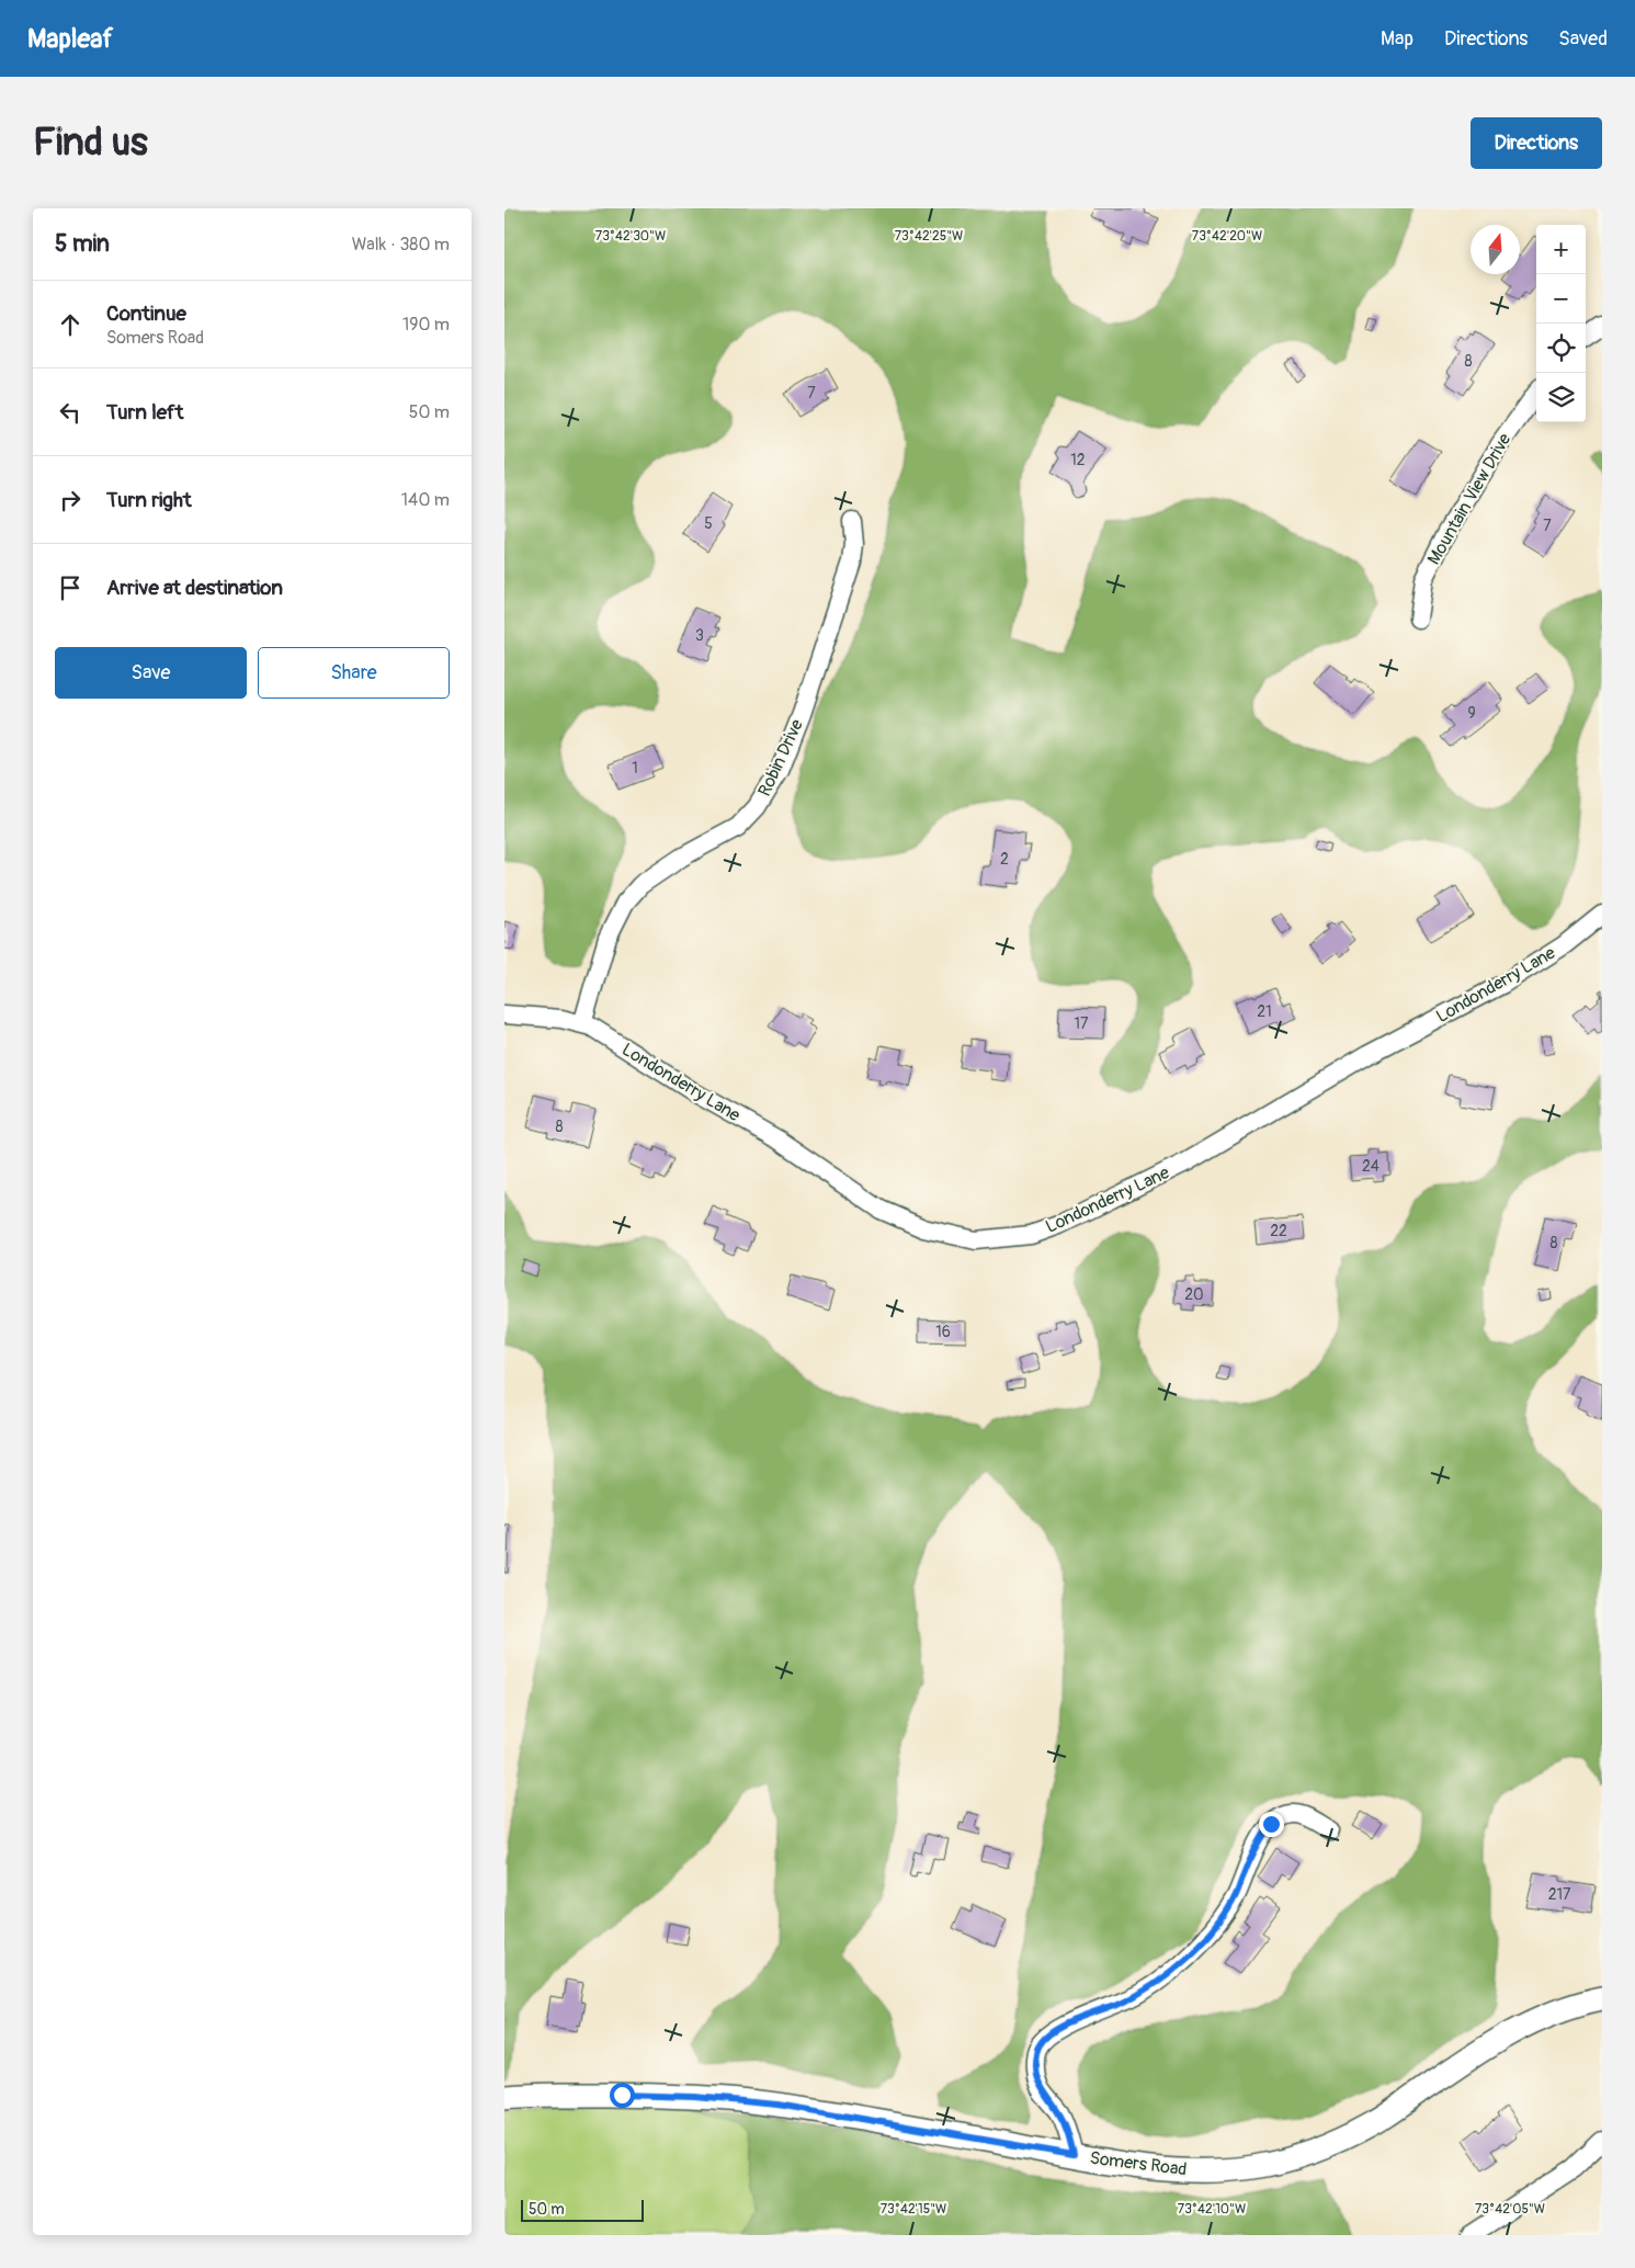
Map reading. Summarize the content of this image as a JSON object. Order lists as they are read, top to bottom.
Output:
{
  "streets": {
    "main road": ["Somers Road"],
    "street": ["Mountain View Drive", "Robin Drive", "Londonderry Lane"]
  },
  "crossings": [
    ["Robin Drive", "Londonderry Lane"]
  ],
  "house_numbers": [
    "8",
    "7",
    "12",
    "5",
    "7",
    "3",
    "9",
    "1",
    "2",
    "21",
    "17",
    "8",
    "24",
    "22",
    "8",
    "20",
    "16",
    "217"
  ],
  "scale_bar": "50 m",
  "north": "top",
  "page": {
    "header": "Mapleaf",
    "nav": ["Map", "Directions", "Saved"],
    "buttons": [
      "Directions",
      ["Save", "Share"]
    ],
    "title": "Find us",
    "heading": ["5 min", "Walk · 380 m"],
    "map_buttons": ["+", "−"],
    "list": [
      ["Continue", "Somers Road", "190 m"],
      ["Turn left", "50 m"],
      ["Turn right", "140 m"],
      "Arrive at destination"
    ],
    "scale": "50 m"
  },
  "coordinates": [
    "73°42'30\"W",
    "73°42'25\"W",
    "73°42'20\"W",
    "73°42'15\"W",
    "73°42'10\"W",
    "73°42'05\"W"
  ]
}
